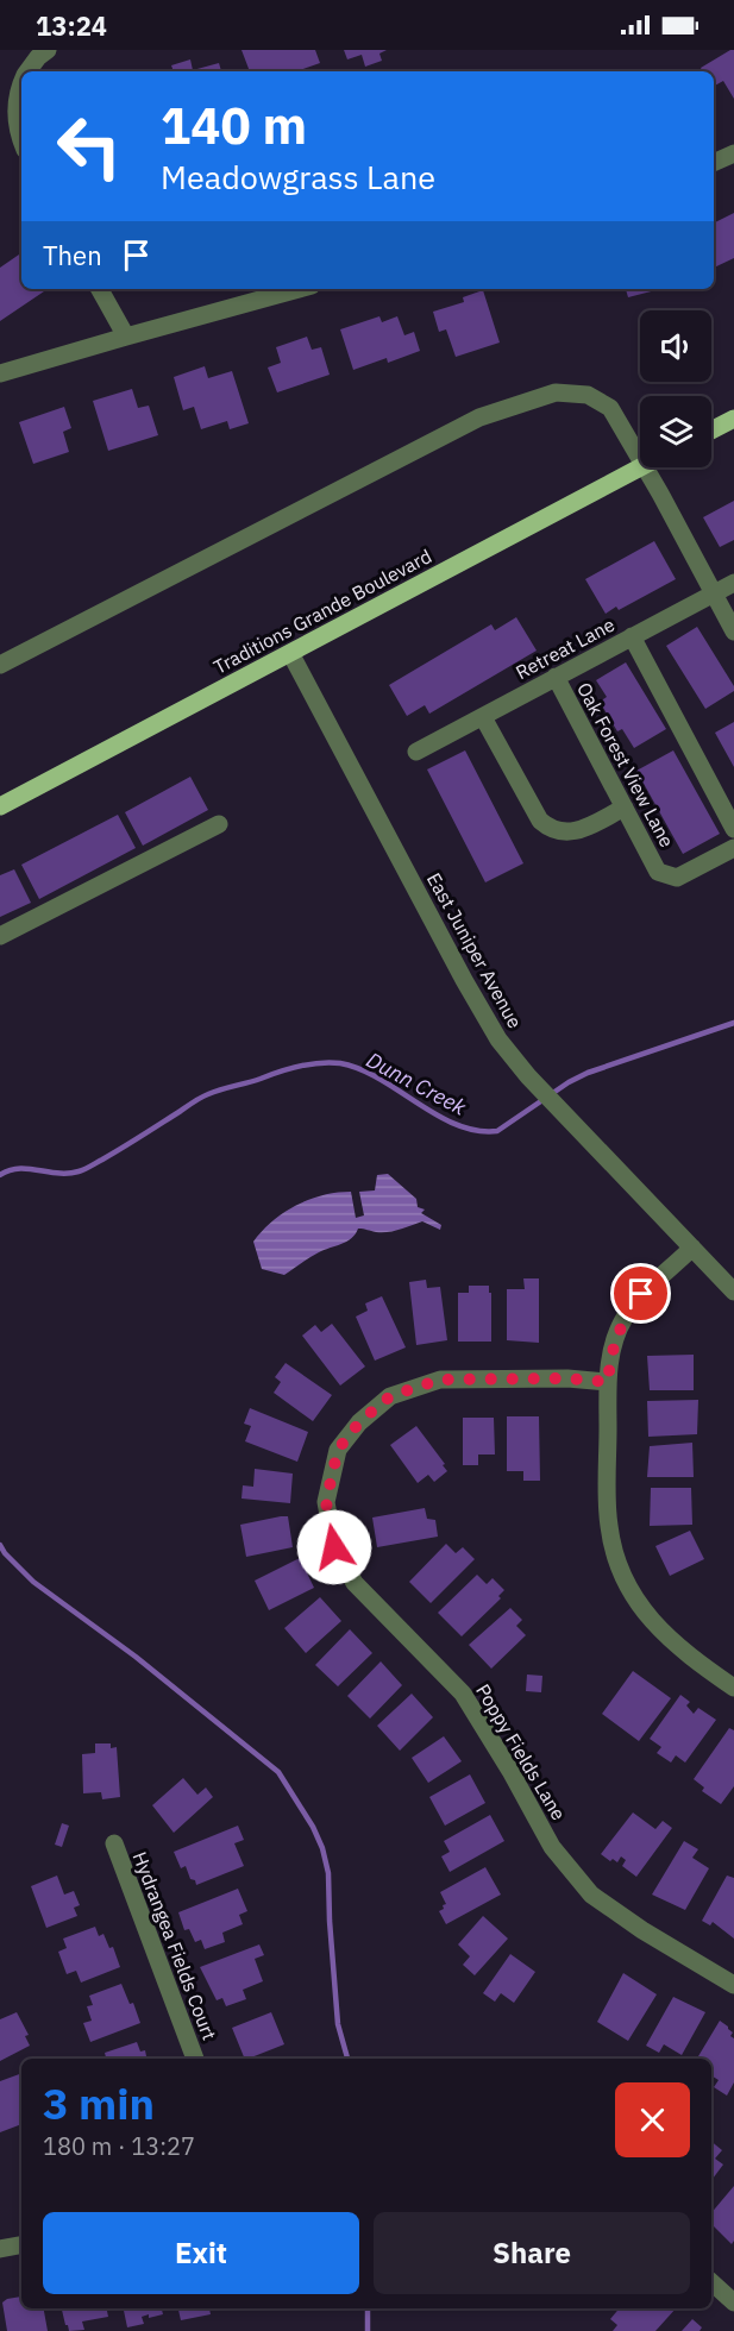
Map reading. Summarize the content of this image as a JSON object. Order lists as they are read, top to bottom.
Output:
{
  "streets": {
    "main road": ["Traditions Grande Boulevard"],
    "street": [
      "Retreat Lane",
      "Oak Forest View Lane",
      "East Juniper Avenue",
      "Poppy Fields Lane",
      "Hydrangea Fields Court"
    ]
  },
  "crossings": [
    ["Traditions Grande Boulevard", "East Juniper Avenue"],
    ["Retreat Lane", "Oak Forest View Lane"]
  ],
  "water": ["Dunn Creek"],
  "page": {
    "status": "13:24",
    "turn": ["140 m", "Meadowgrass Lane"],
    "then": "Then",
    "heading": ["3 min", "180 m · 13:27"],
    "buttons": ["Exit", "Share"]
  }
}
